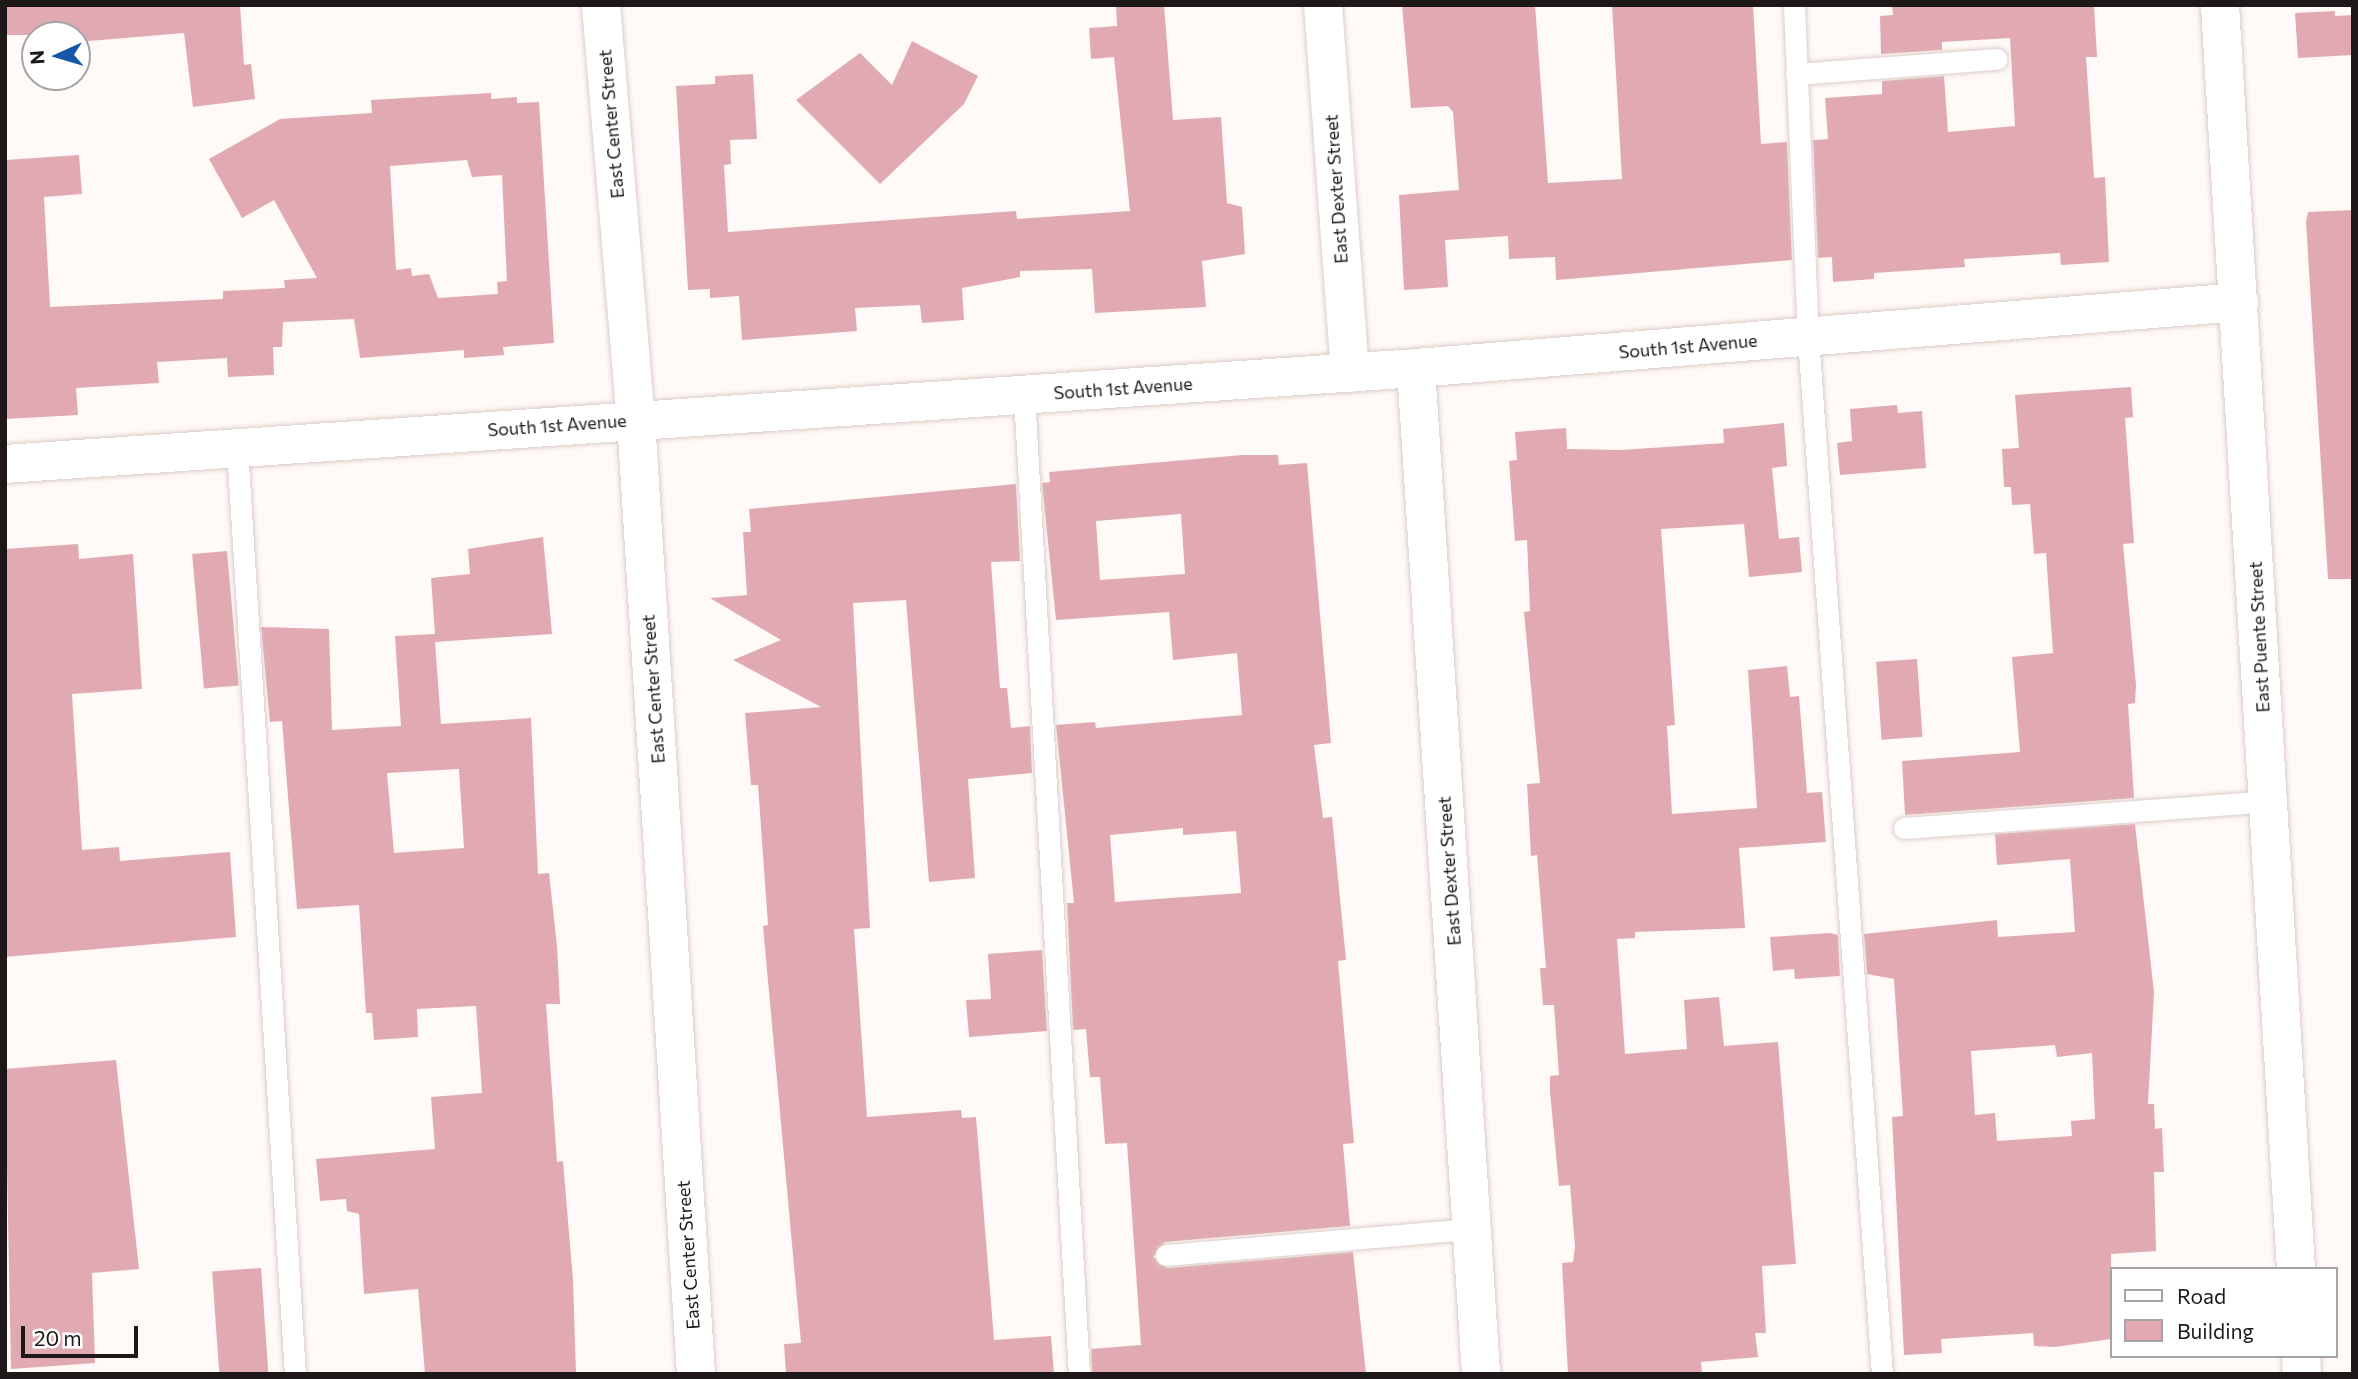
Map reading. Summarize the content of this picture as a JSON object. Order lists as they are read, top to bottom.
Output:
{
  "streets": {
    "street": [
      "East Center Street",
      "East Dexter Street",
      "South 1st Avenue",
      "East Puente Street"
    ]
  },
  "crossings": [
    ["East Center Street", "South 1st Avenue"],
    ["East Dexter Street", "South 1st Avenue"],
    ["South 1st Avenue", "East Puente Street"]
  ],
  "legend": ["Road", "Building"],
  "scale_bar": "20 m",
  "north": "left"
}
